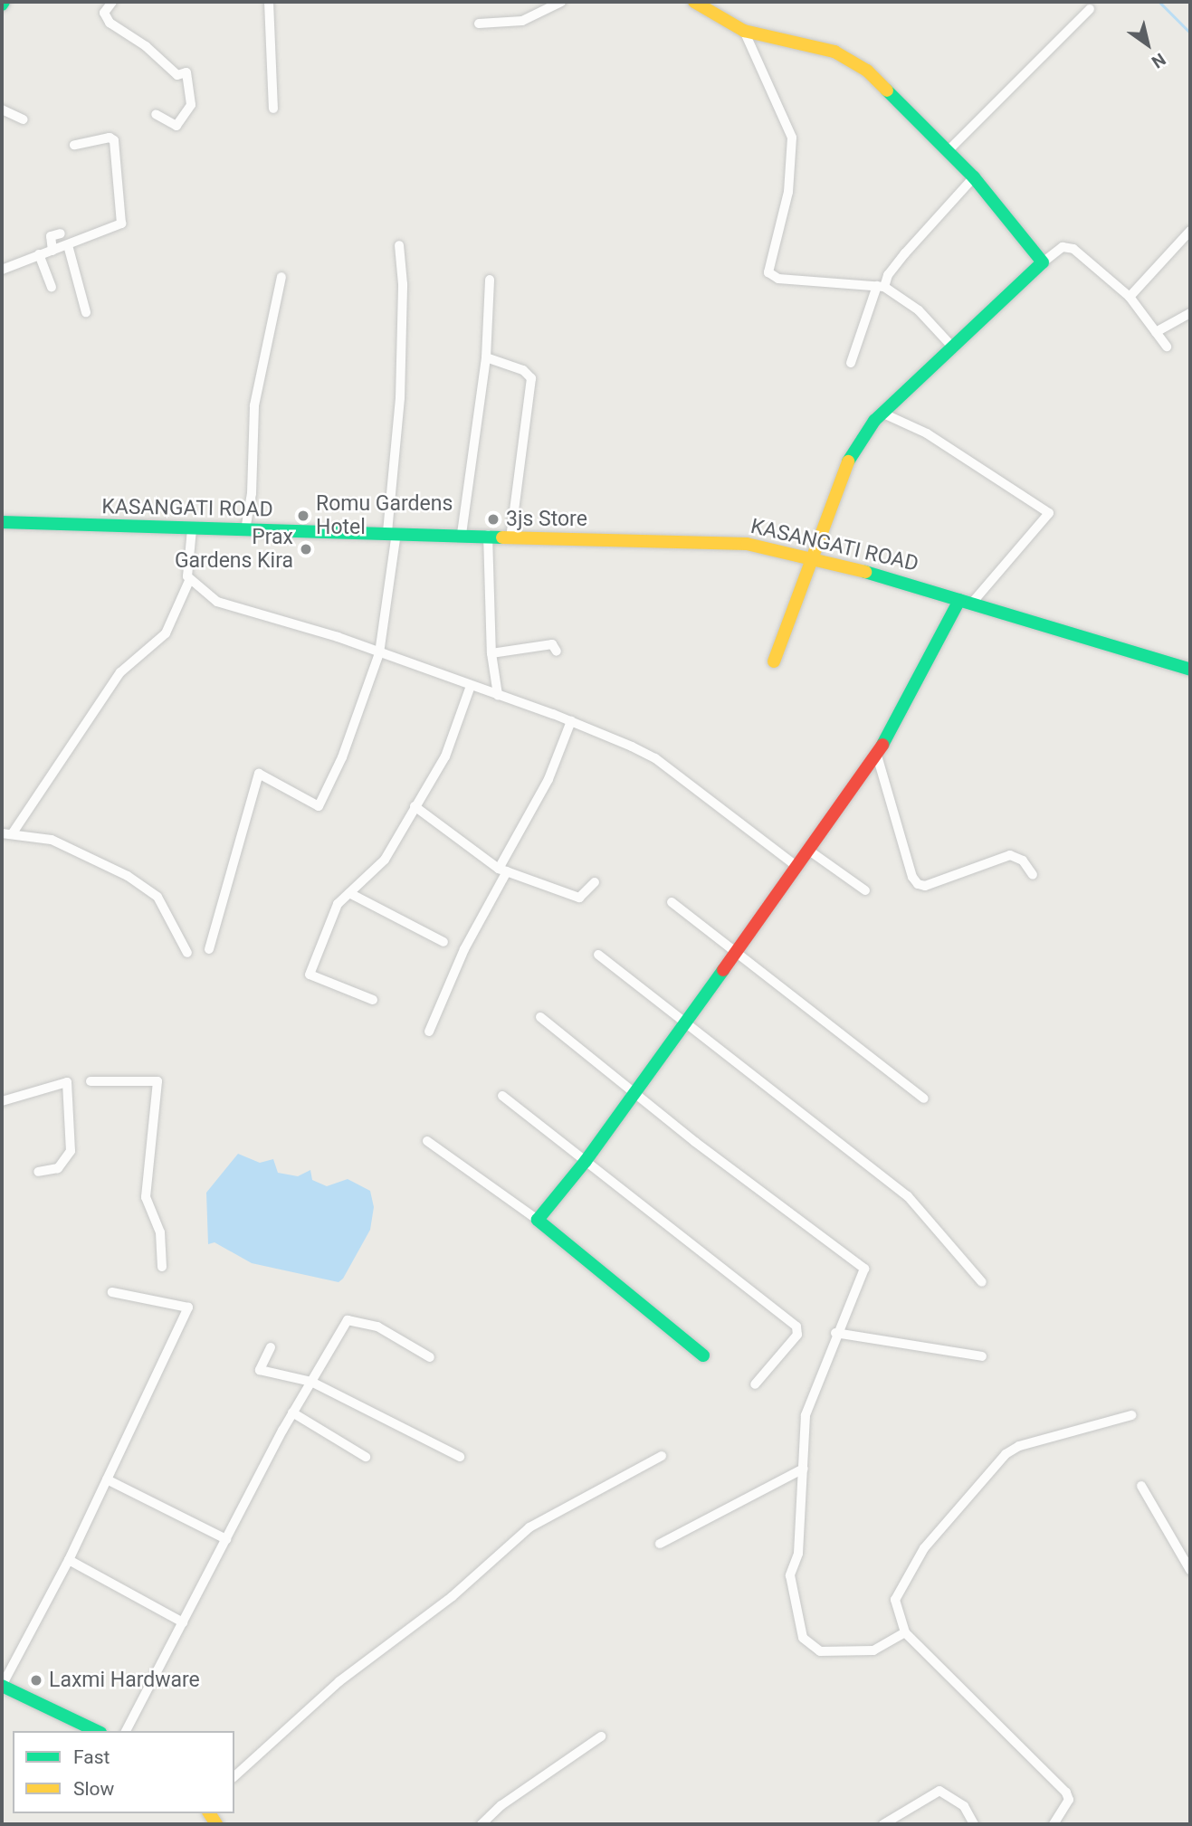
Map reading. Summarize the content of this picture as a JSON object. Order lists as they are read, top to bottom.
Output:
{
  "streets": {
    "street": ["KASANGATI ROAD"]
  },
  "places": [
    "Romu Gardens Hotel",
    "3js Store",
    "Prax Gardens Kira",
    "Laxmi Hardware"
  ],
  "legend": ["Fast", "Slow"],
  "north": "bottom right"
}
